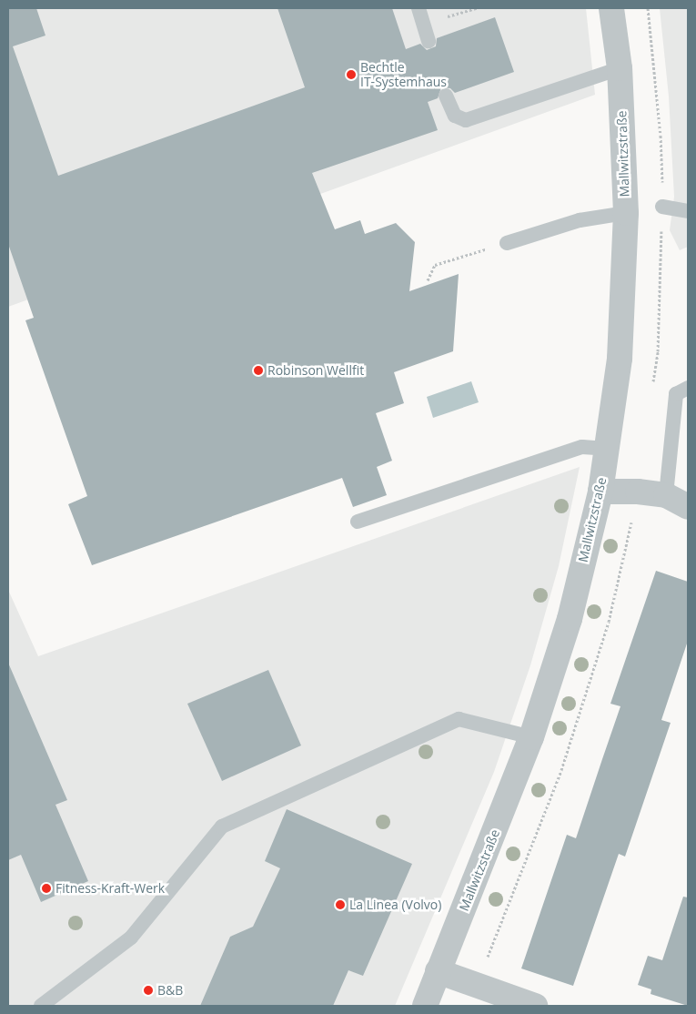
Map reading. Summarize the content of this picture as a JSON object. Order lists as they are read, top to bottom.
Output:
{
  "streets": {
    "street": ["Mallwitzstraße"]
  },
  "places": [
    "Bechtle IT-Systemhaus",
    "Robinson Wellfit",
    "Fitness-Kraft-Werk",
    "La Linea (Volvo)",
    "B&B"
  ]
}
